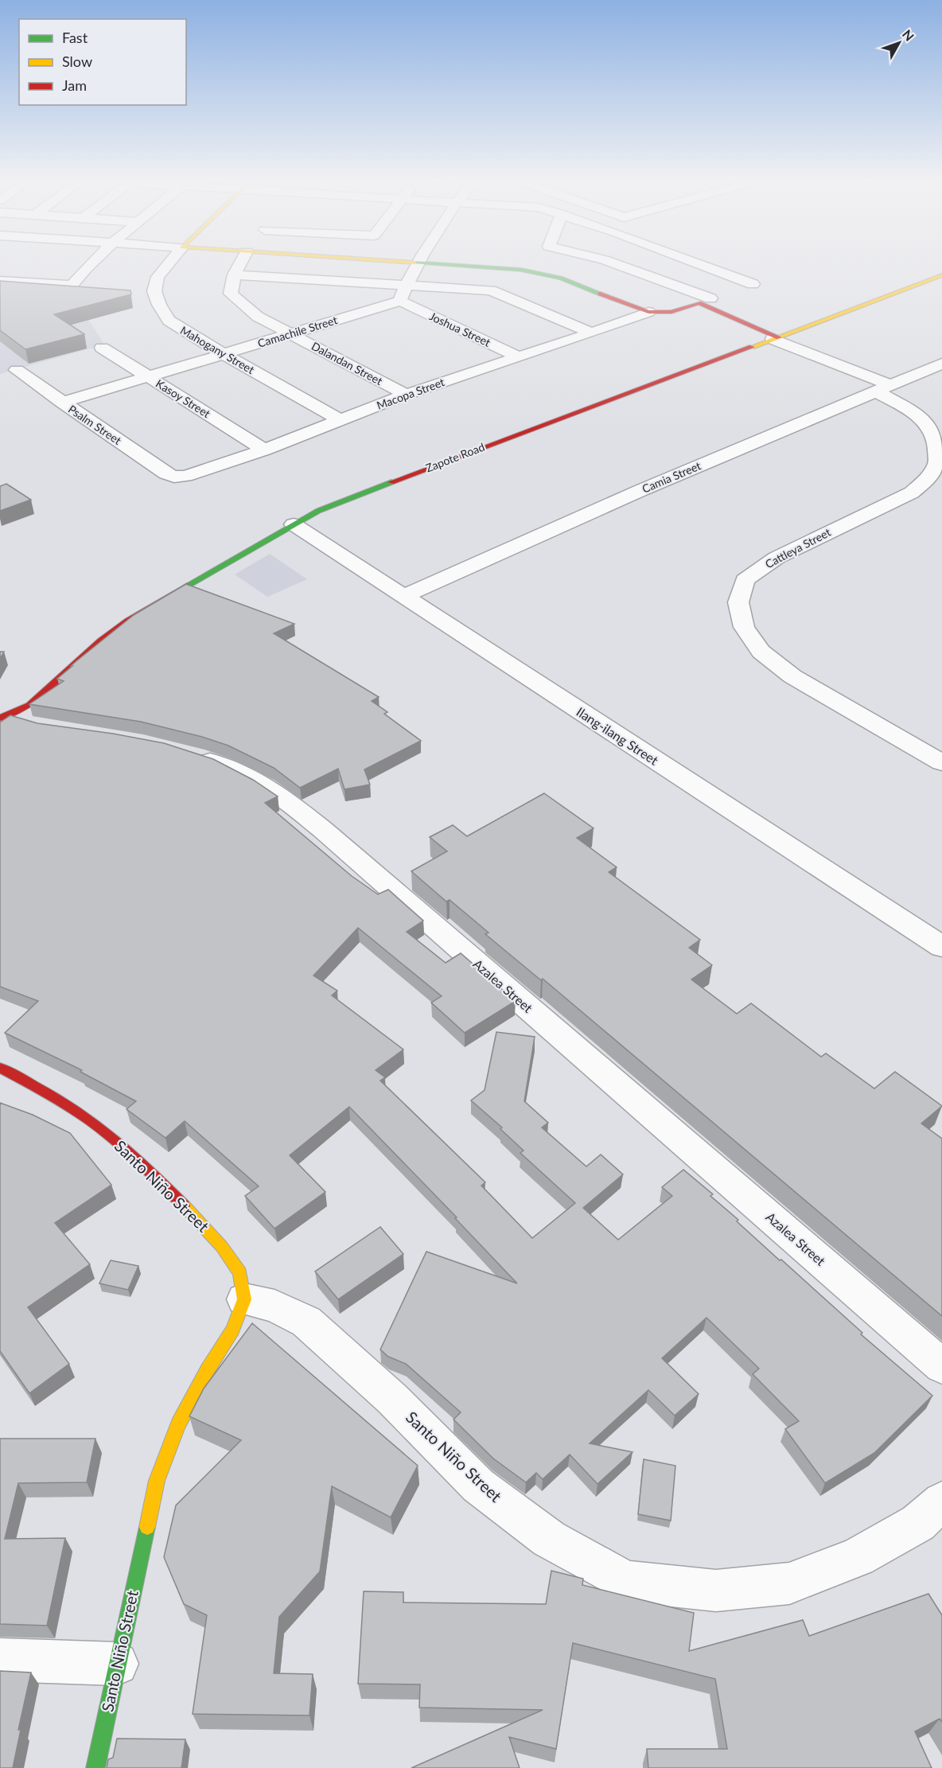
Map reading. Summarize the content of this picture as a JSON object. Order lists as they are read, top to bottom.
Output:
{
  "streets": {
    "main road": ["Zapote Road", "Cattleya Street", "Santo Niño Street"],
    "street": [
      "Joshua Street",
      "Camachile Street",
      "Mahogany Street",
      "Dalandan Street",
      "Macopa Street",
      "Kasoy Street",
      "Psalm Street",
      "Camia Street",
      "Ilang-ilang Street",
      "Azalea Street"
    ]
  },
  "crossings": [
    ["Joshua Street", "Camachile Street"],
    ["Joshua Street", "Macopa Street"],
    ["Camachile Street", "Mahogany Street"],
    ["Camachile Street", "Dalandan Street"],
    ["Camachile Street", "Kasoy Street"],
    ["Camachile Street", "Psalm Street"],
    ["Mahogany Street", "Macopa Street"],
    ["Dalandan Street", "Macopa Street"],
    ["Macopa Street", "Kasoy Street"],
    ["Macopa Street", "Psalm Street"],
    ["Zapote Road", "Cattleya Street"],
    ["Zapote Road", "Ilang-ilang Street"],
    ["Camia Street", "Cattleya Street"],
    ["Camia Street", "Ilang-ilang Street"]
  ],
  "legend": ["Fast", "Slow", "Jam"],
  "north": "top right"
}
